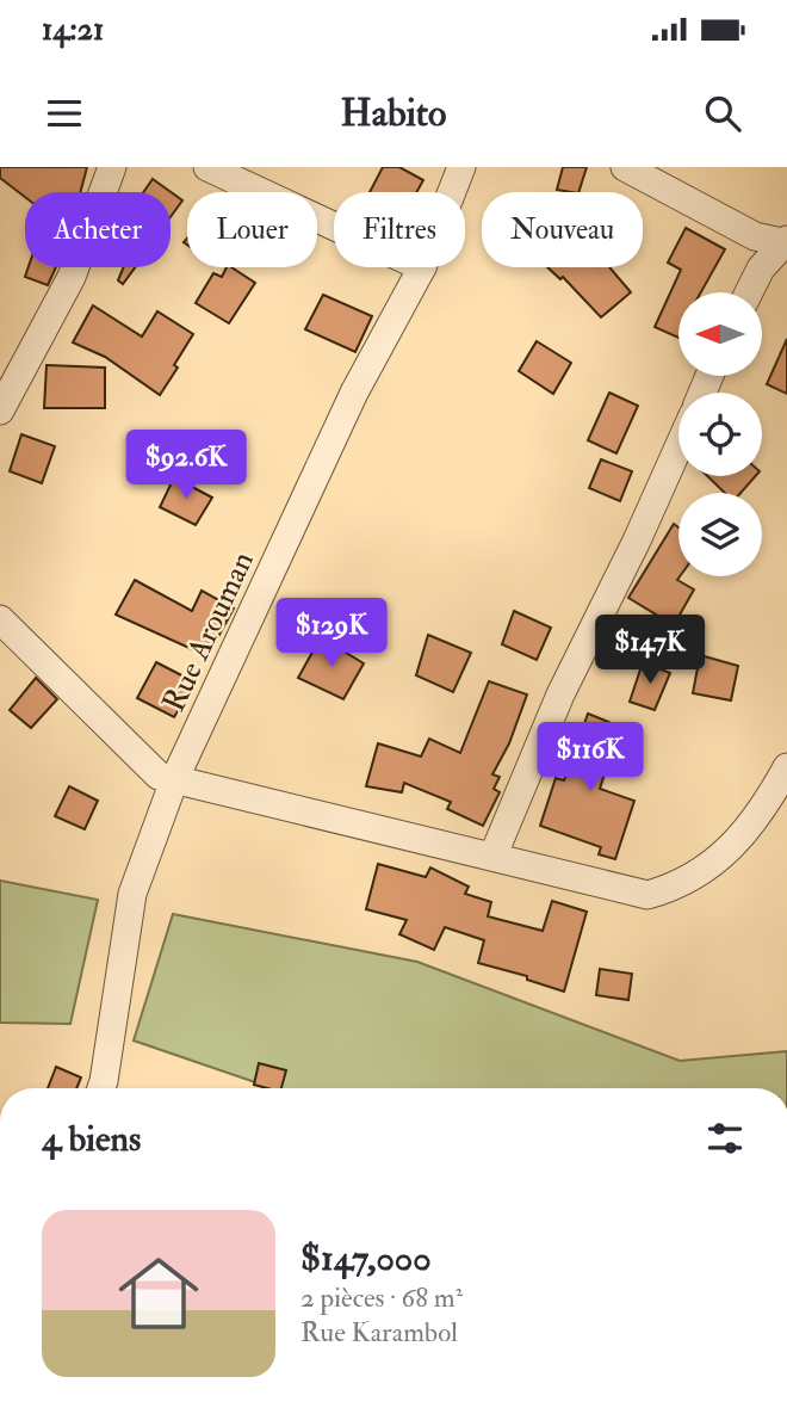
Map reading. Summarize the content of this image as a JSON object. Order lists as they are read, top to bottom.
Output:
{
  "streets": {
    "street": ["Rue Arouman"]
  },
  "north": "left",
  "page": {
    "status": "14:21",
    "header": "Habito",
    "chip": [
      "Acheter",
      "Louer",
      "Filtres",
      "Nouveau"
    ],
    "price": [
      "$92.6K",
      "$129K",
      "$147K",
      "$116K"
    ],
    "heading": "4 biens",
    "list": [
      {
        "name": "$147,000",
        "note": "2 pièces · 68 m² · Rue Karambol"
      }
    ]
  }
}
